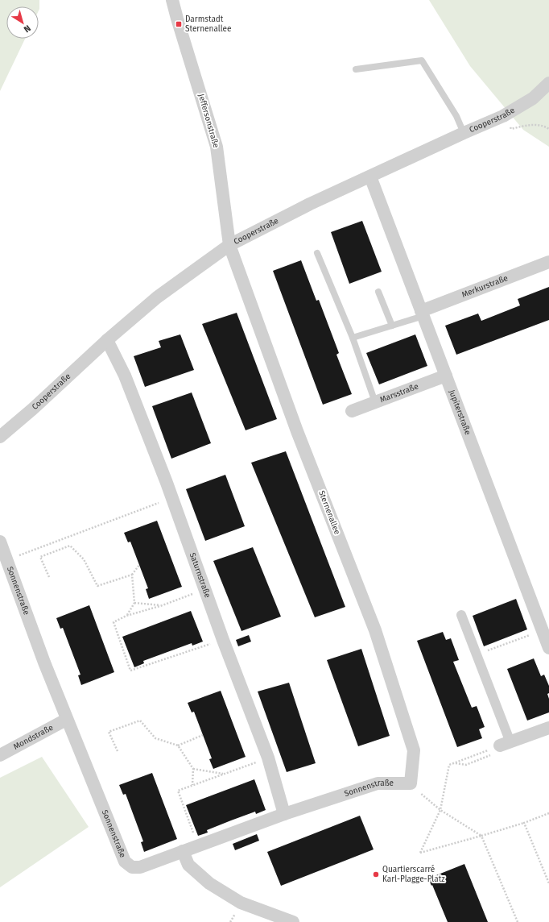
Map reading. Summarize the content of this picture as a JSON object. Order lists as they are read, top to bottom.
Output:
{
  "streets": {
    "street": [
      "Cooperstraße",
      "Jeffersonstraße",
      "Merkurstraße",
      "Marsstraße",
      "Jupiterstraße",
      "Sternenallee",
      "Saturnstraße",
      "Sonnenstraße",
      "Mondstraße"
    ]
  },
  "crossings": [
    ["Cooperstraße", "Jeffersonstraße"],
    ["Cooperstraße", "Jupiterstraße"],
    ["Cooperstraße", "Sternenallee"],
    ["Cooperstraße", "Saturnstraße"],
    ["Jeffersonstraße", "Sternenallee"],
    ["Merkurstraße", "Jupiterstraße"],
    ["Marsstraße", "Jupiterstraße"],
    ["Sternenallee", "Sonnenstraße"],
    ["Saturnstraße", "Sonnenstraße"],
    ["Sonnenstraße", "Mondstraße"]
  ],
  "places": {
    "transit": ["Darmstadt Sternenallee"],
    "other": ["Quartierscarré Karl-Plagge-Platz"]
  },
  "north": "bottom right"
}
